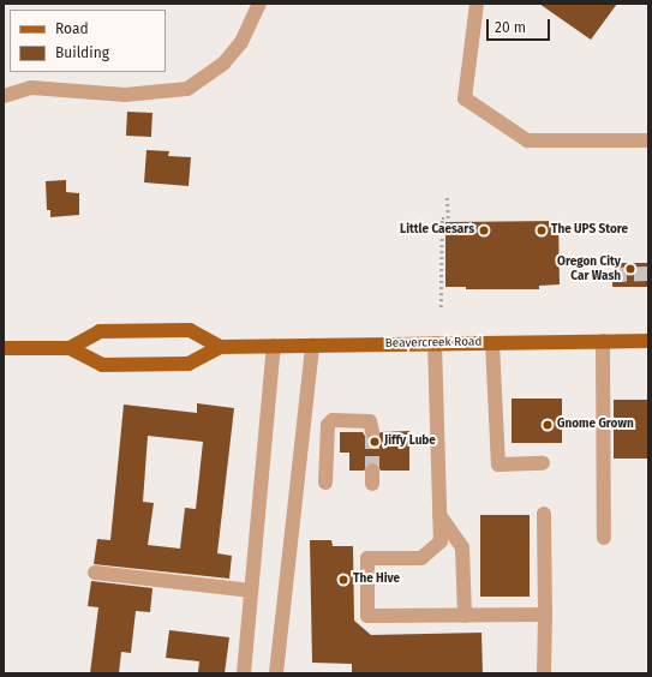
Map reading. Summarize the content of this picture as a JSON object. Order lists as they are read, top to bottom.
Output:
{
  "streets": {
    "main road": ["Beavercreek Road"]
  },
  "places": [
    "Little Caesars",
    "The UPS Store",
    "Oregon City Car Wash",
    "Gnome Grown",
    "Jiffy Lube",
    "The Hive"
  ],
  "legend": ["Road", "Building"],
  "scale_bar": "20 m"
}
